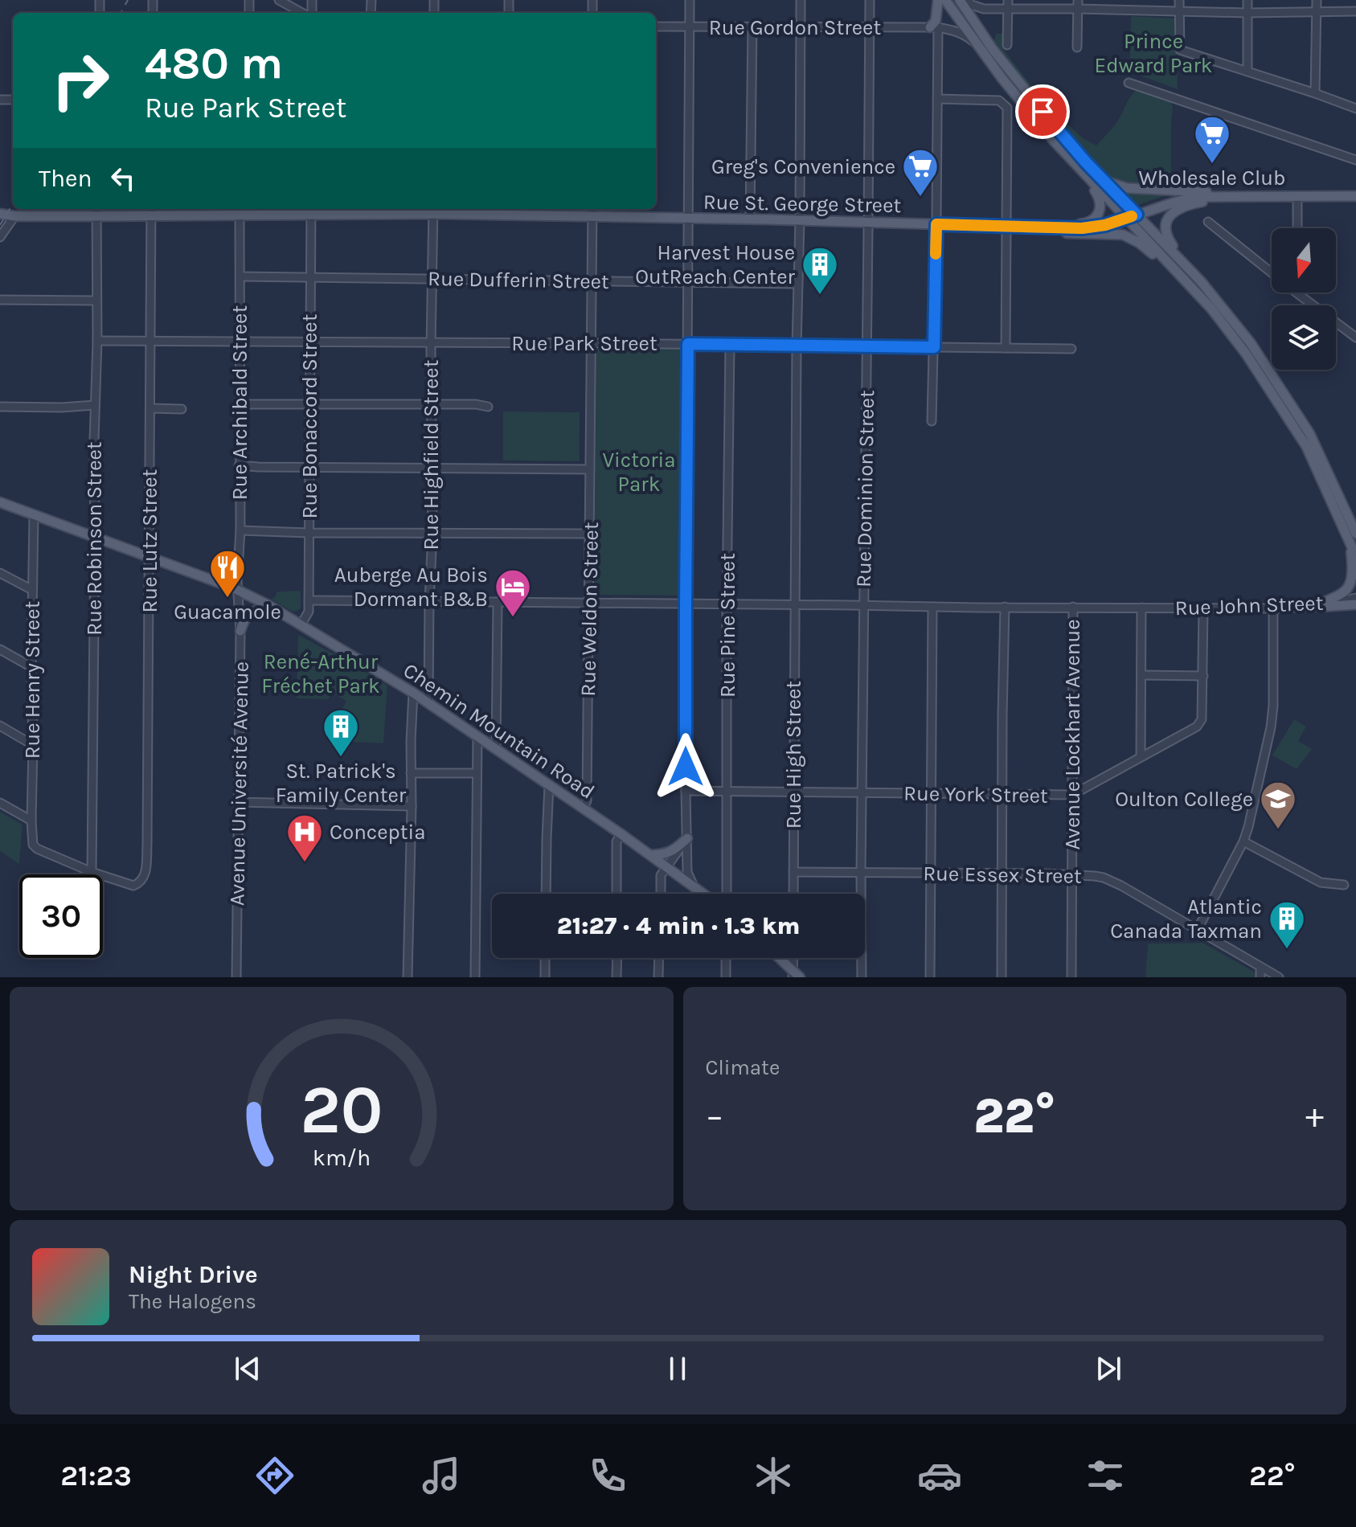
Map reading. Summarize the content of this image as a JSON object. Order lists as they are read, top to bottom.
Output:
{
  "streets": {
    "main road": ["Rue St. George Street", "Chemin Mountain Road"],
    "street": [
      "Rue Gordon Street",
      "Rue Dufferin Street",
      "Rue Park Street",
      "Rue Archibald Street",
      "Rue Bonaccord Street",
      "Rue Highfield Street",
      "Rue Dominion Street",
      "Rue Robinson Street",
      "Rue Lutz Street",
      "Rue John Street",
      "Rue Weldon Street",
      "Rue Pine Street",
      "Rue Henry Street",
      "Avenue Lockhart Avenue",
      "Rue High Street",
      "Avenue Université Avenue",
      "Rue York Street",
      "Rue Essex Street"
    ]
  },
  "crossings": [
    ["Rue Gordon Street", "Rue Dominion Street"],
    ["Rue Gordon Street", "Rue High Street"],
    ["Rue St. George Street", "Rue Archibald Street"],
    ["Rue St. George Street", "Rue Bonaccord Street"],
    ["Rue St. George Street", "Rue Highfield Street"],
    ["Rue St. George Street", "Rue Dominion Street"],
    ["Rue St. George Street", "Rue Robinson Street"],
    ["Rue St. George Street", "Rue Lutz Street"],
    ["Rue St. George Street", "Rue Weldon Street"],
    ["Rue St. George Street", "Rue High Street"],
    ["Rue Dufferin Street", "Rue Archibald Street"],
    ["Rue Dufferin Street", "Rue Bonaccord Street"],
    ["Rue Dufferin Street", "Rue Highfield Street"],
    ["Rue Dufferin Street", "Rue Weldon Street"],
    ["Rue Dufferin Street", "Rue High Street"],
    ["Rue Park Street", "Rue Archibald Street"],
    ["Rue Park Street", "Rue Bonaccord Street"],
    ["Rue Park Street", "Rue Highfield Street"],
    ["Rue Park Street", "Rue Dominion Street"],
    ["Rue Park Street", "Rue Robinson Street"],
    ["Rue Park Street", "Rue Lutz Street"],
    ["Rue Park Street", "Rue Weldon Street"],
    ["Rue Park Street", "Rue Pine Street"],
    ["Rue Park Street", "Rue High Street"],
    ["Rue Archibald Street", "Chemin Mountain Road"],
    ["Rue Archibald Street", "Avenue Université Avenue"],
    ["Rue Bonaccord Street", "Chemin Mountain Road"],
    ["Rue Highfield Street", "Chemin Mountain Road"],
    ["Rue Dominion Street", "Rue John Street"],
    ["Rue Dominion Street", "Rue York Street"],
    ["Rue Dominion Street", "Rue Essex Street"],
    ["Rue Robinson Street", "Rue Lutz Street"],
    ["Rue Robinson Street", "Rue Henry Street"],
    ["Rue Robinson Street", "Chemin Mountain Road"],
    ["Rue Lutz Street", "Rue Henry Street"],
    ["Rue Lutz Street", "Chemin Mountain Road"],
    ["Rue John Street", "Avenue Lockhart Avenue"],
    ["Rue John Street", "Rue High Street"],
    ["Rue Weldon Street", "Chemin Mountain Road"],
    ["Rue Pine Street", "Rue York Street"],
    ["Rue Henry Street", "Chemin Mountain Road"],
    ["Chemin Mountain Road", "Avenue Université Avenue"],
    ["Avenue Lockhart Avenue", "Rue York Street"],
    ["Avenue Lockhart Avenue", "Rue Essex Street"],
    ["Rue High Street", "Rue York Street"],
    ["Rue High Street", "Rue Essex Street"]
  ],
  "parks": ["Prince Edward Park", "Victoria Park", "René-Arthur Fréchet Park"],
  "places": {
    "supermarket": ["Wholesale Club", "Greg's Convenience"],
    "building": ["Harvest House OutReach Center", "St. Patrick's Family Center", "Atlantic Canada Taxman"],
    "restaurant": ["Guacamole"],
    "hotel": ["Auberge Au Bois Dormant B&B"],
    "school or university": ["Oulton College"],
    "hospital": ["Conceptia"]
  },
  "north": "bottom",
  "page": {
    "turn": ["480 m", "Rue Park Street"],
    "then": "Then",
    "limit": "30",
    "trip": "21:27 · 4 min · 1.3 km",
    "tile": "Climate",
    "heat": ["−", "22°", "+"],
    "song": ["Night Drive", "The Halogens"],
    "tabs": ["21:23", "22°"],
    "gauge": ["20", "km/h"]
  }
}
